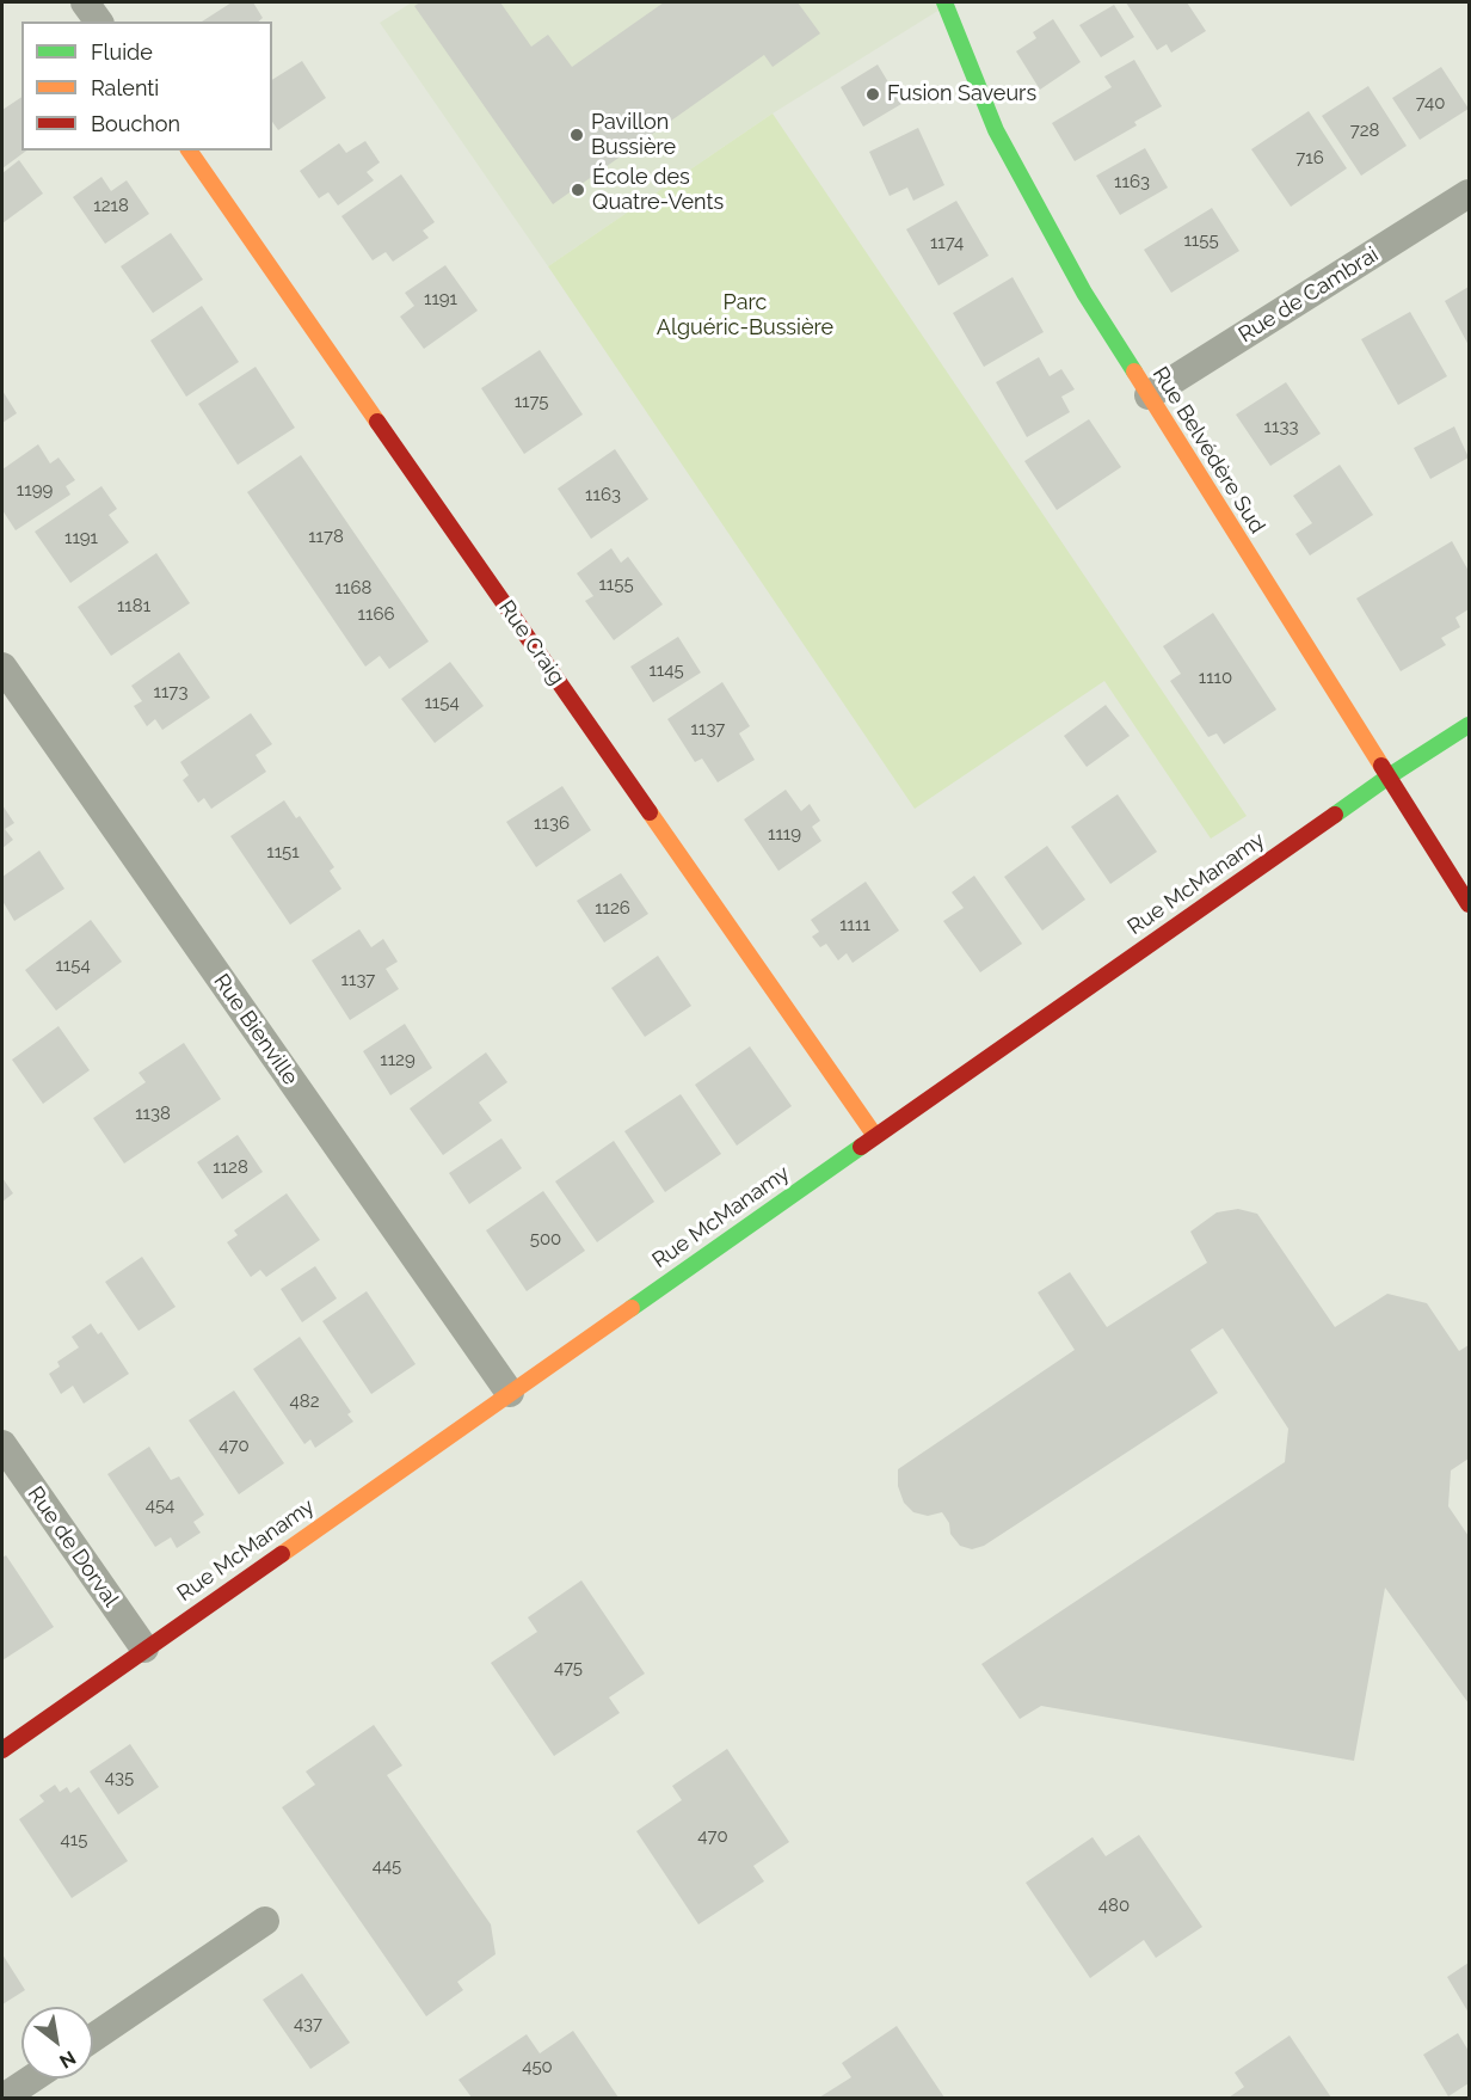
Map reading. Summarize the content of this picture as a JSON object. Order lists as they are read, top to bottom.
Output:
{
  "streets": {
    "street": [
      "Rue de Cambrai",
      "Rue Belvédère Sud",
      "Rue Craig",
      "Rue McManamy",
      "Rue Bienville",
      "Rue de Dorval"
    ]
  },
  "crossings": [
    ["Rue de Cambrai", "Rue Belvédère Sud"],
    ["Rue Belvédère Sud", "Rue McManamy"],
    ["Rue Craig", "Rue McManamy"],
    ["Rue McManamy", "Rue Bienville"],
    ["Rue McManamy", "Rue de Dorval"]
  ],
  "parks": ["Parc Alguéric-Bussière"],
  "places": ["Fusion Saveurs", "Pavillon Bussière", "École des Quatre-Vents"],
  "house_numbers": [
    "740",
    "728",
    "716",
    "1163",
    "1218",
    "1155",
    "1174",
    "1191",
    "1175",
    "1133",
    "1199",
    "1163",
    "1178",
    "1191",
    "1155",
    "1168",
    "1181",
    "1166",
    "1145",
    "1110",
    "1173",
    "1154",
    "1137",
    "1136",
    "1119",
    "1151",
    "1126",
    "1111",
    "1154",
    "1137",
    "1129",
    "1138",
    "1128",
    "500",
    "482",
    "470",
    "454",
    "475",
    "435",
    "470",
    "415",
    "445",
    "480",
    "437",
    "450"
  ],
  "legend": ["Fluide", "Ralenti", "Bouchon"],
  "north": "bottom right"
}
